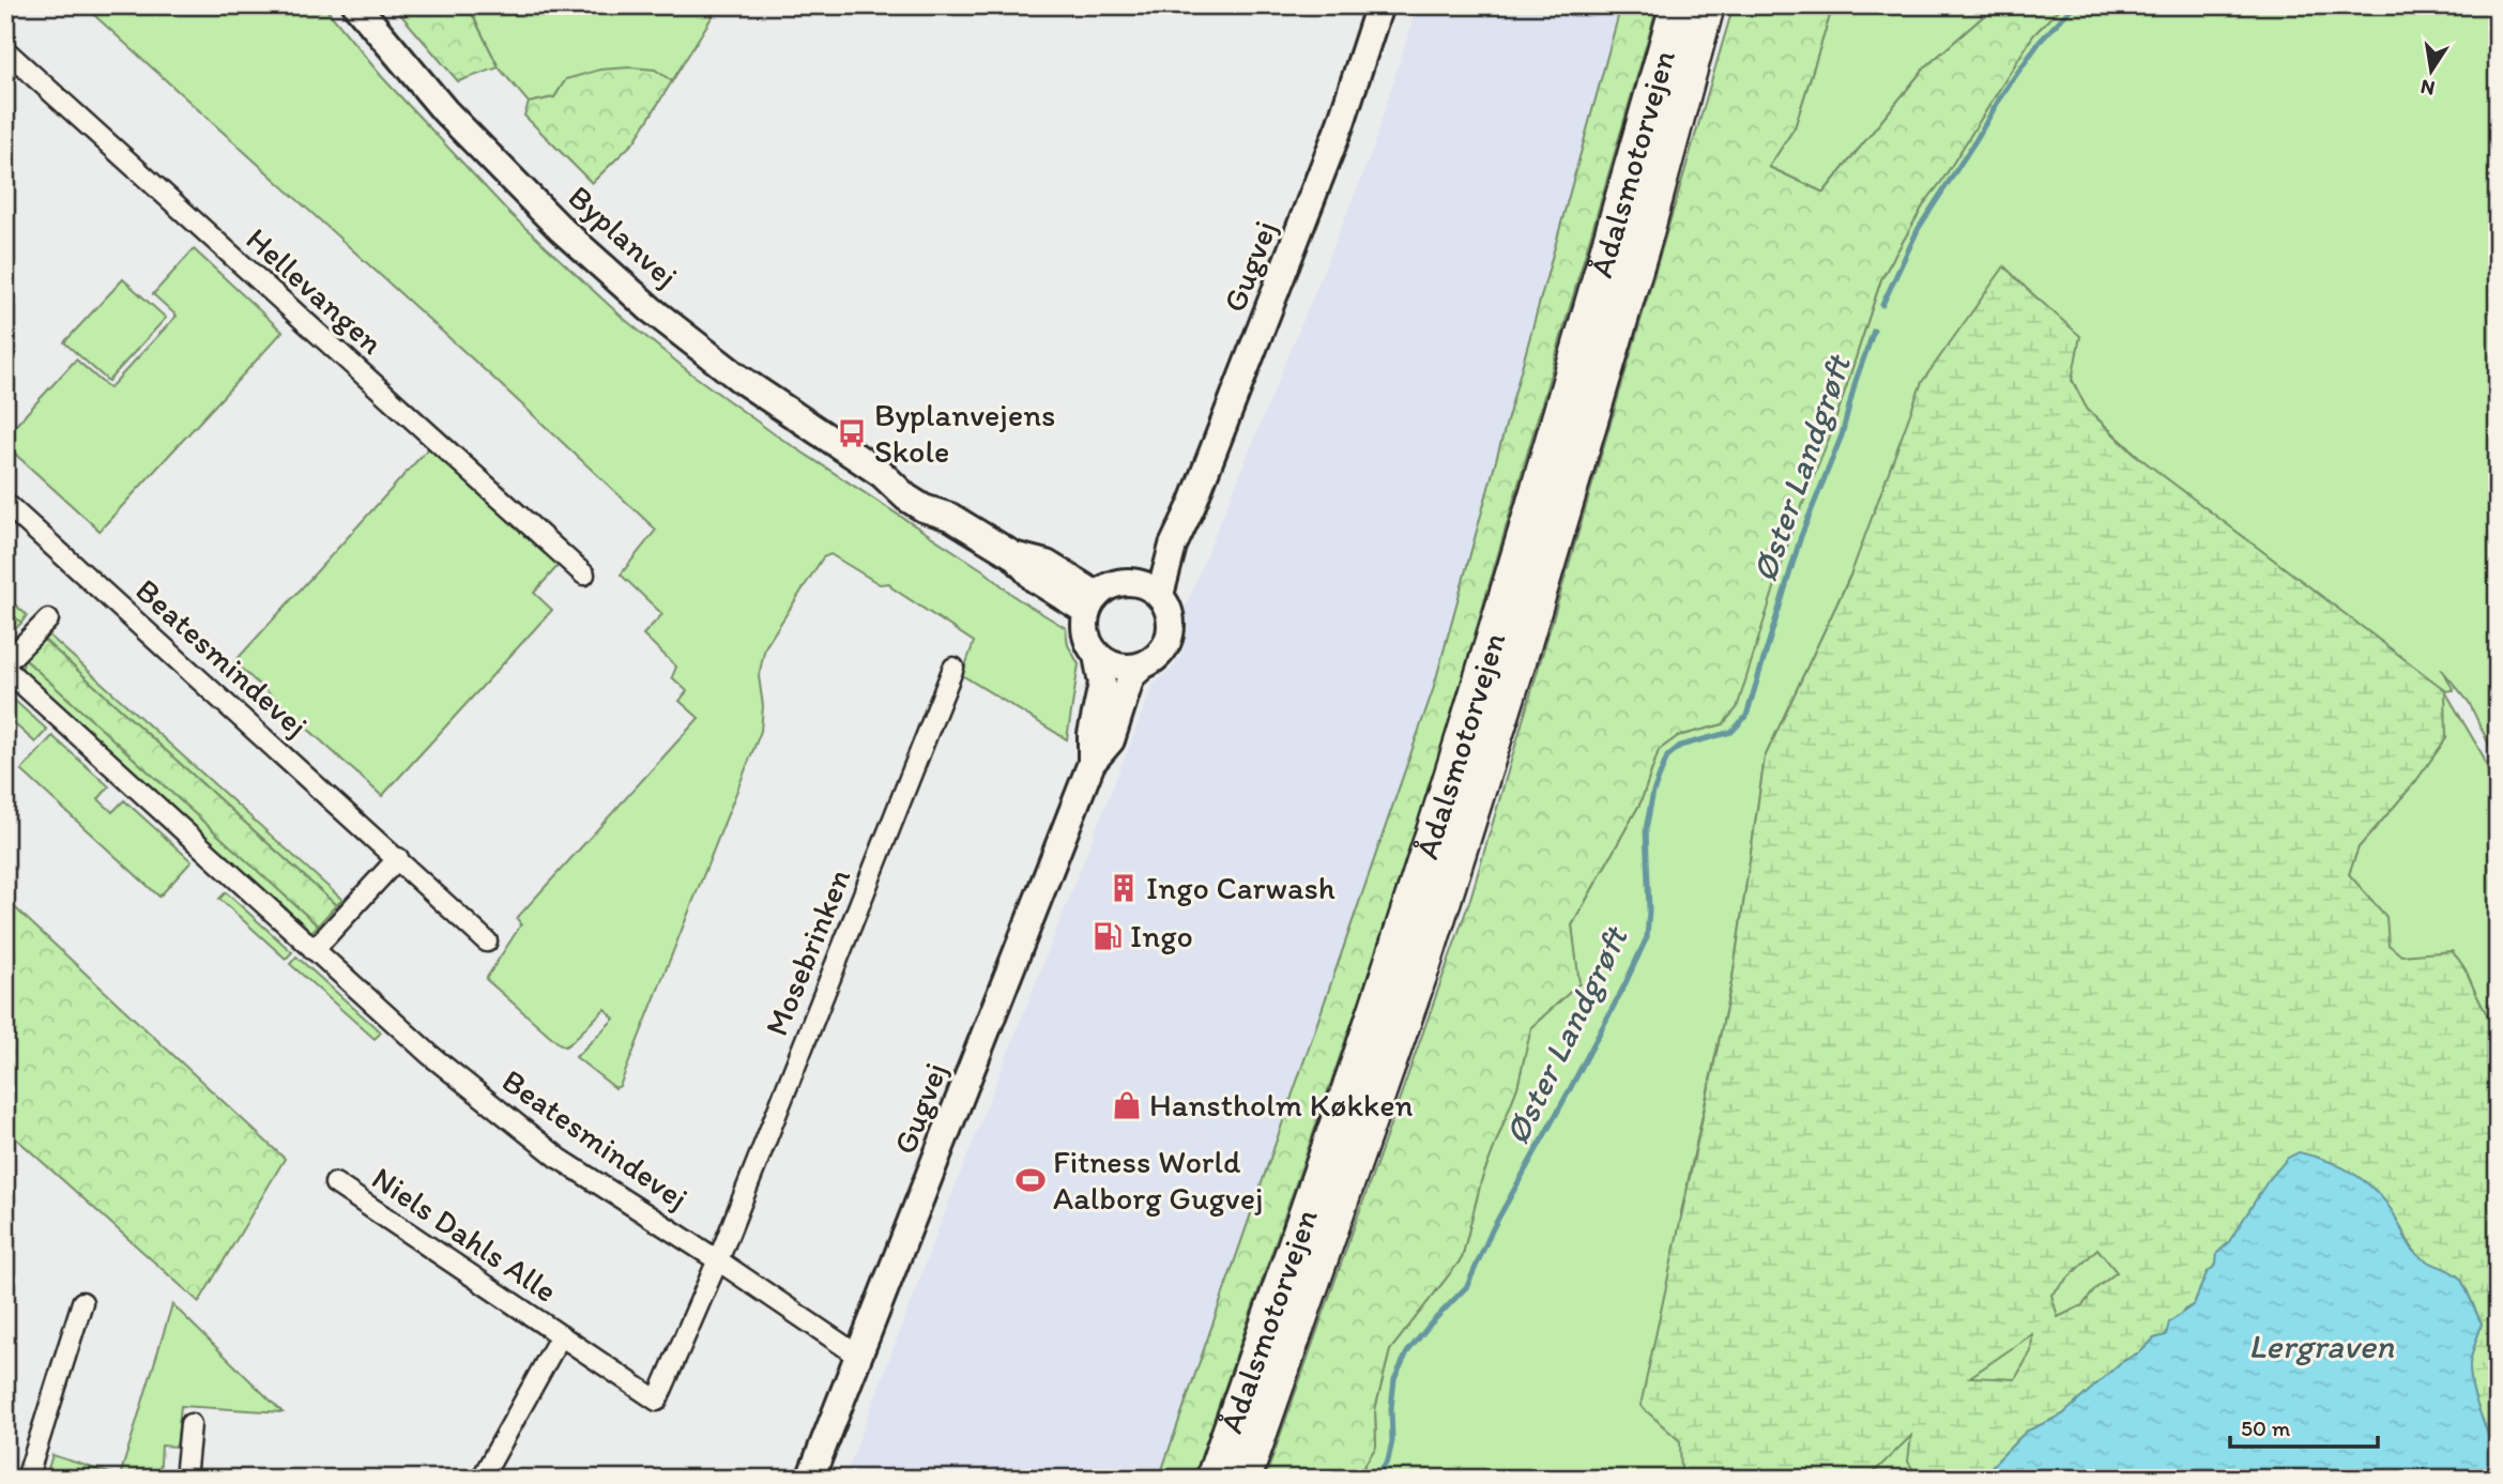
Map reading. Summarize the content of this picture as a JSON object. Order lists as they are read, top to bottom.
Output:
{
  "streets": {
    "highway": ["Ådalsmotorvejen"],
    "street": [
      "Byplanvej",
      "Gugvej",
      "Hellevangen",
      "Beatesmindevej",
      "Mosebrinken",
      "Niels Dahls Alle"
    ]
  },
  "crossings": [
    ["Byplanvej", "Gugvej"],
    ["Gugvej", "Beatesmindevej"],
    ["Beatesmindevej", "Mosebrinken"],
    ["Beatesmindevej", "Niels Dahls Alle"],
    ["Mosebrinken", "Niels Dahls Alle"]
  ],
  "water": ["Øster Landgrøft", "Lergraven"],
  "places": {
    "bus stop": ["Byplanvejens Skole"],
    "building": ["Ingo Carwash"],
    "fuel station": ["Ingo"],
    "shop": ["Hanstholm Køkken"],
    "sports": ["Fitness World Aalborg Gugvej"]
  },
  "scale_bar": "50 m",
  "north": "bottom"
}
